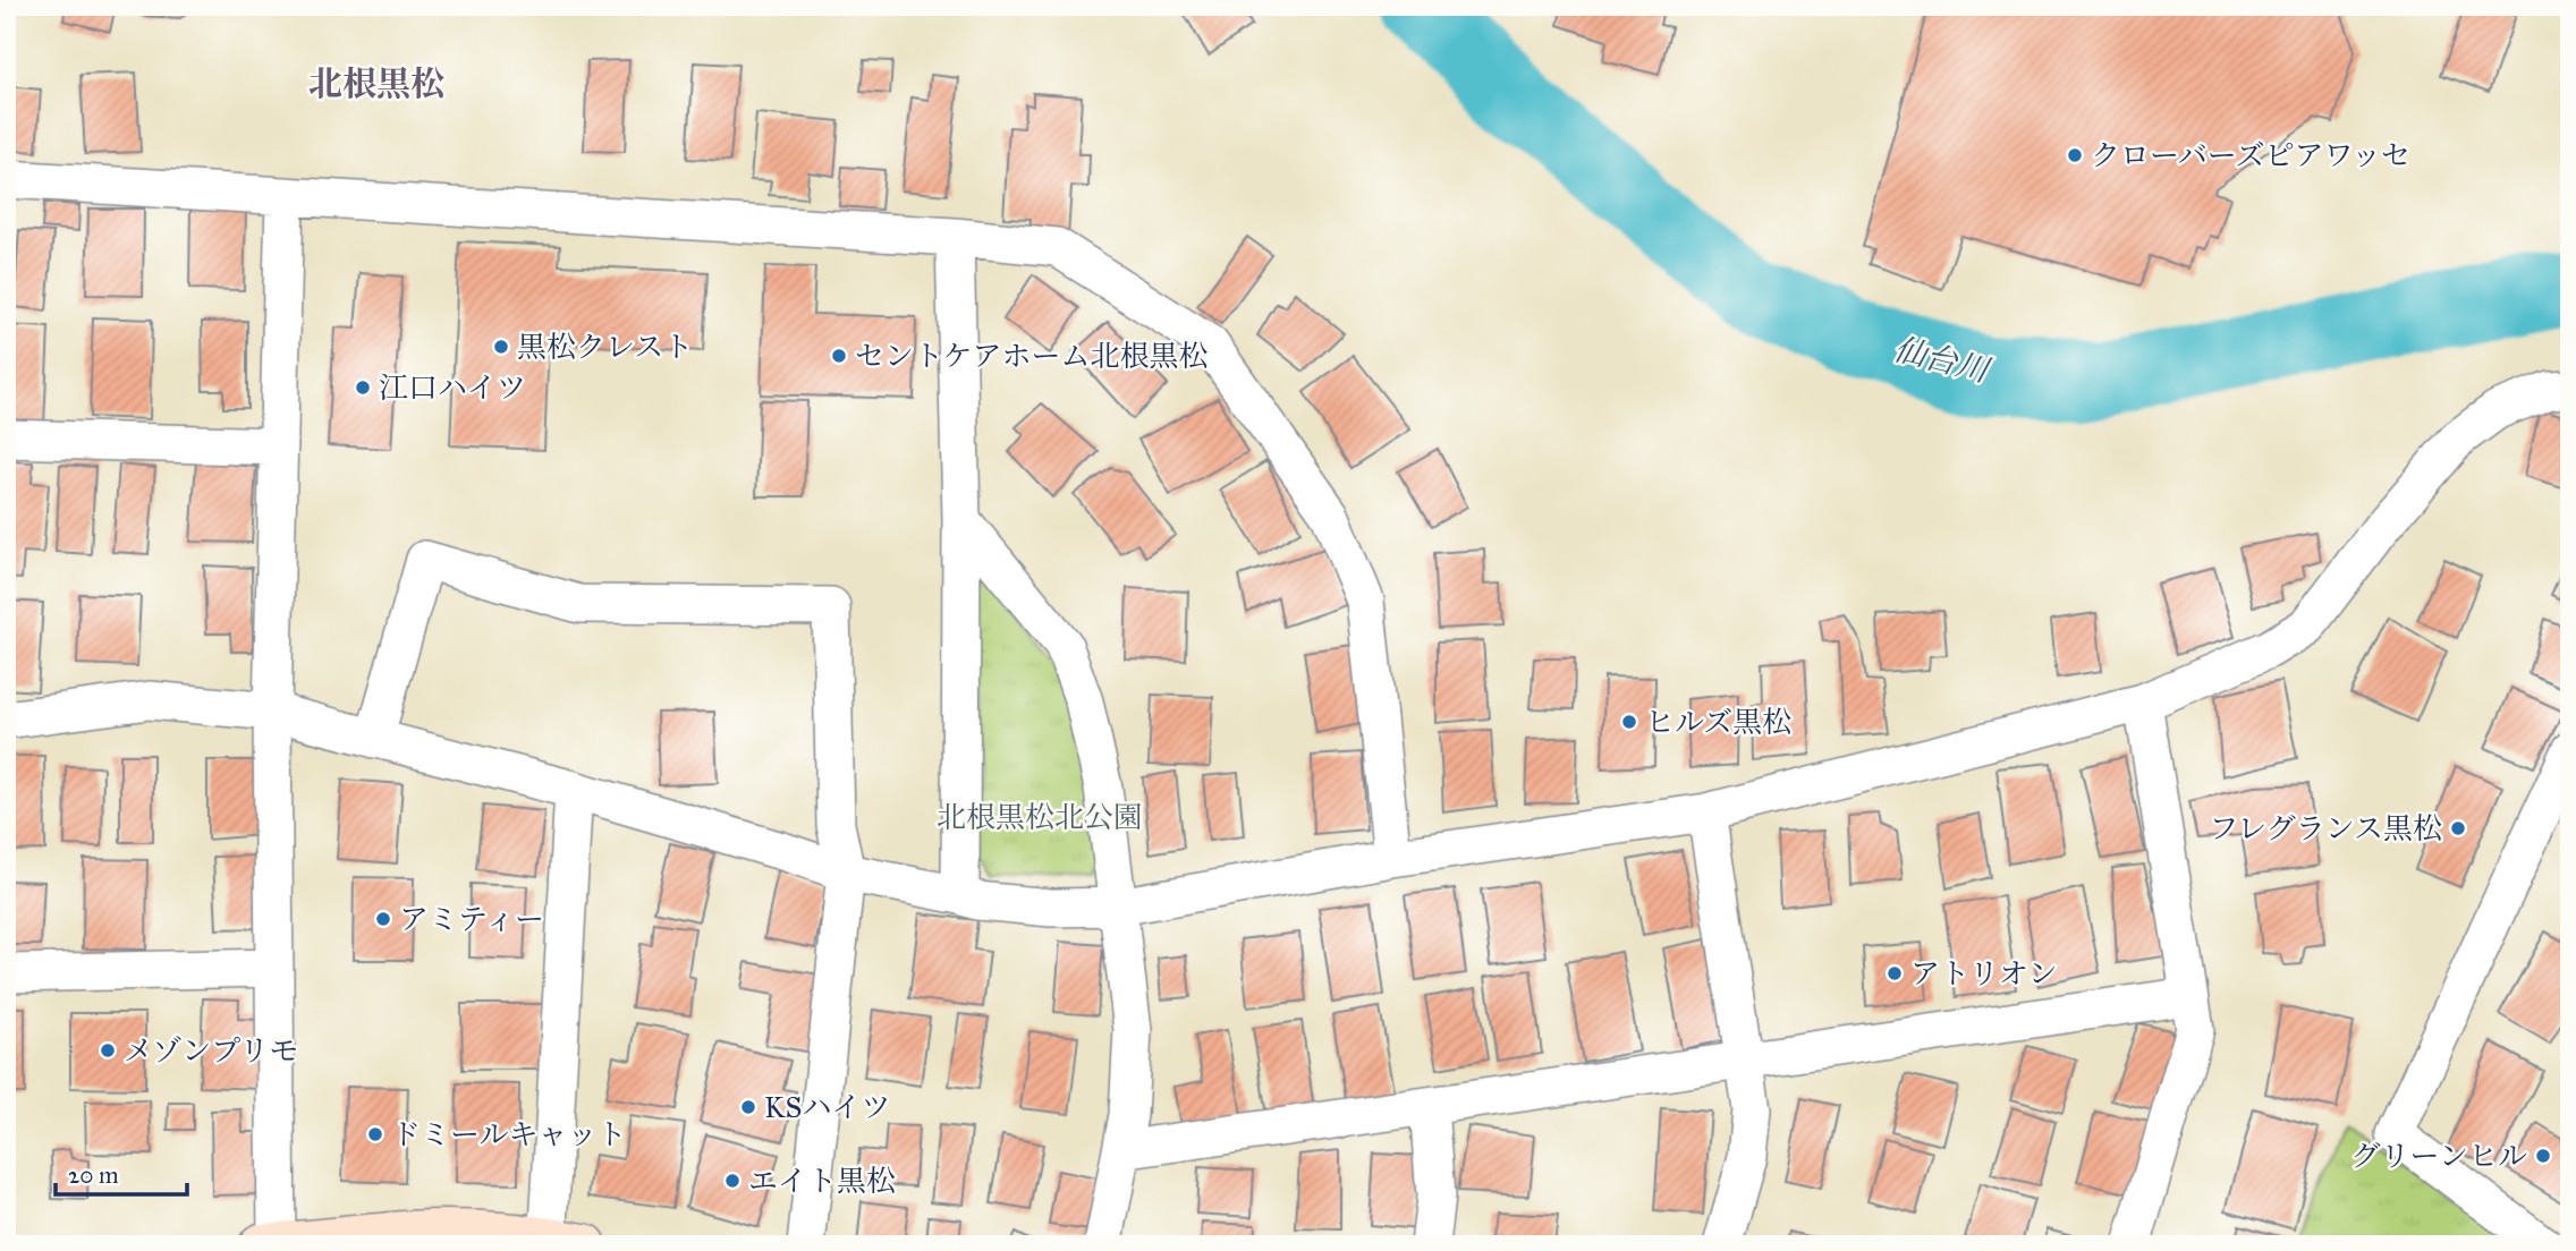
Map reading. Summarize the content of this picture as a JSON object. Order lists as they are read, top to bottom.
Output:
{
  "districts": ["北根黒松"],
  "water": ["仙台川"],
  "parks": ["北根黒松北公園"],
  "places": [
    "クローバーズピアワッセ",
    "黒松クレスト",
    "セントケアホーム北根黒松",
    "江口ハイツ",
    "ヒルズ黒松",
    "フレグランス黒松",
    "アミティー",
    "アトリオン",
    "メゾンプリモ",
    "KSハイツ",
    "ドミールキャット",
    "グリーンヒル",
    "エイト黒松"
  ],
  "scale_bar": "20 m"
}
